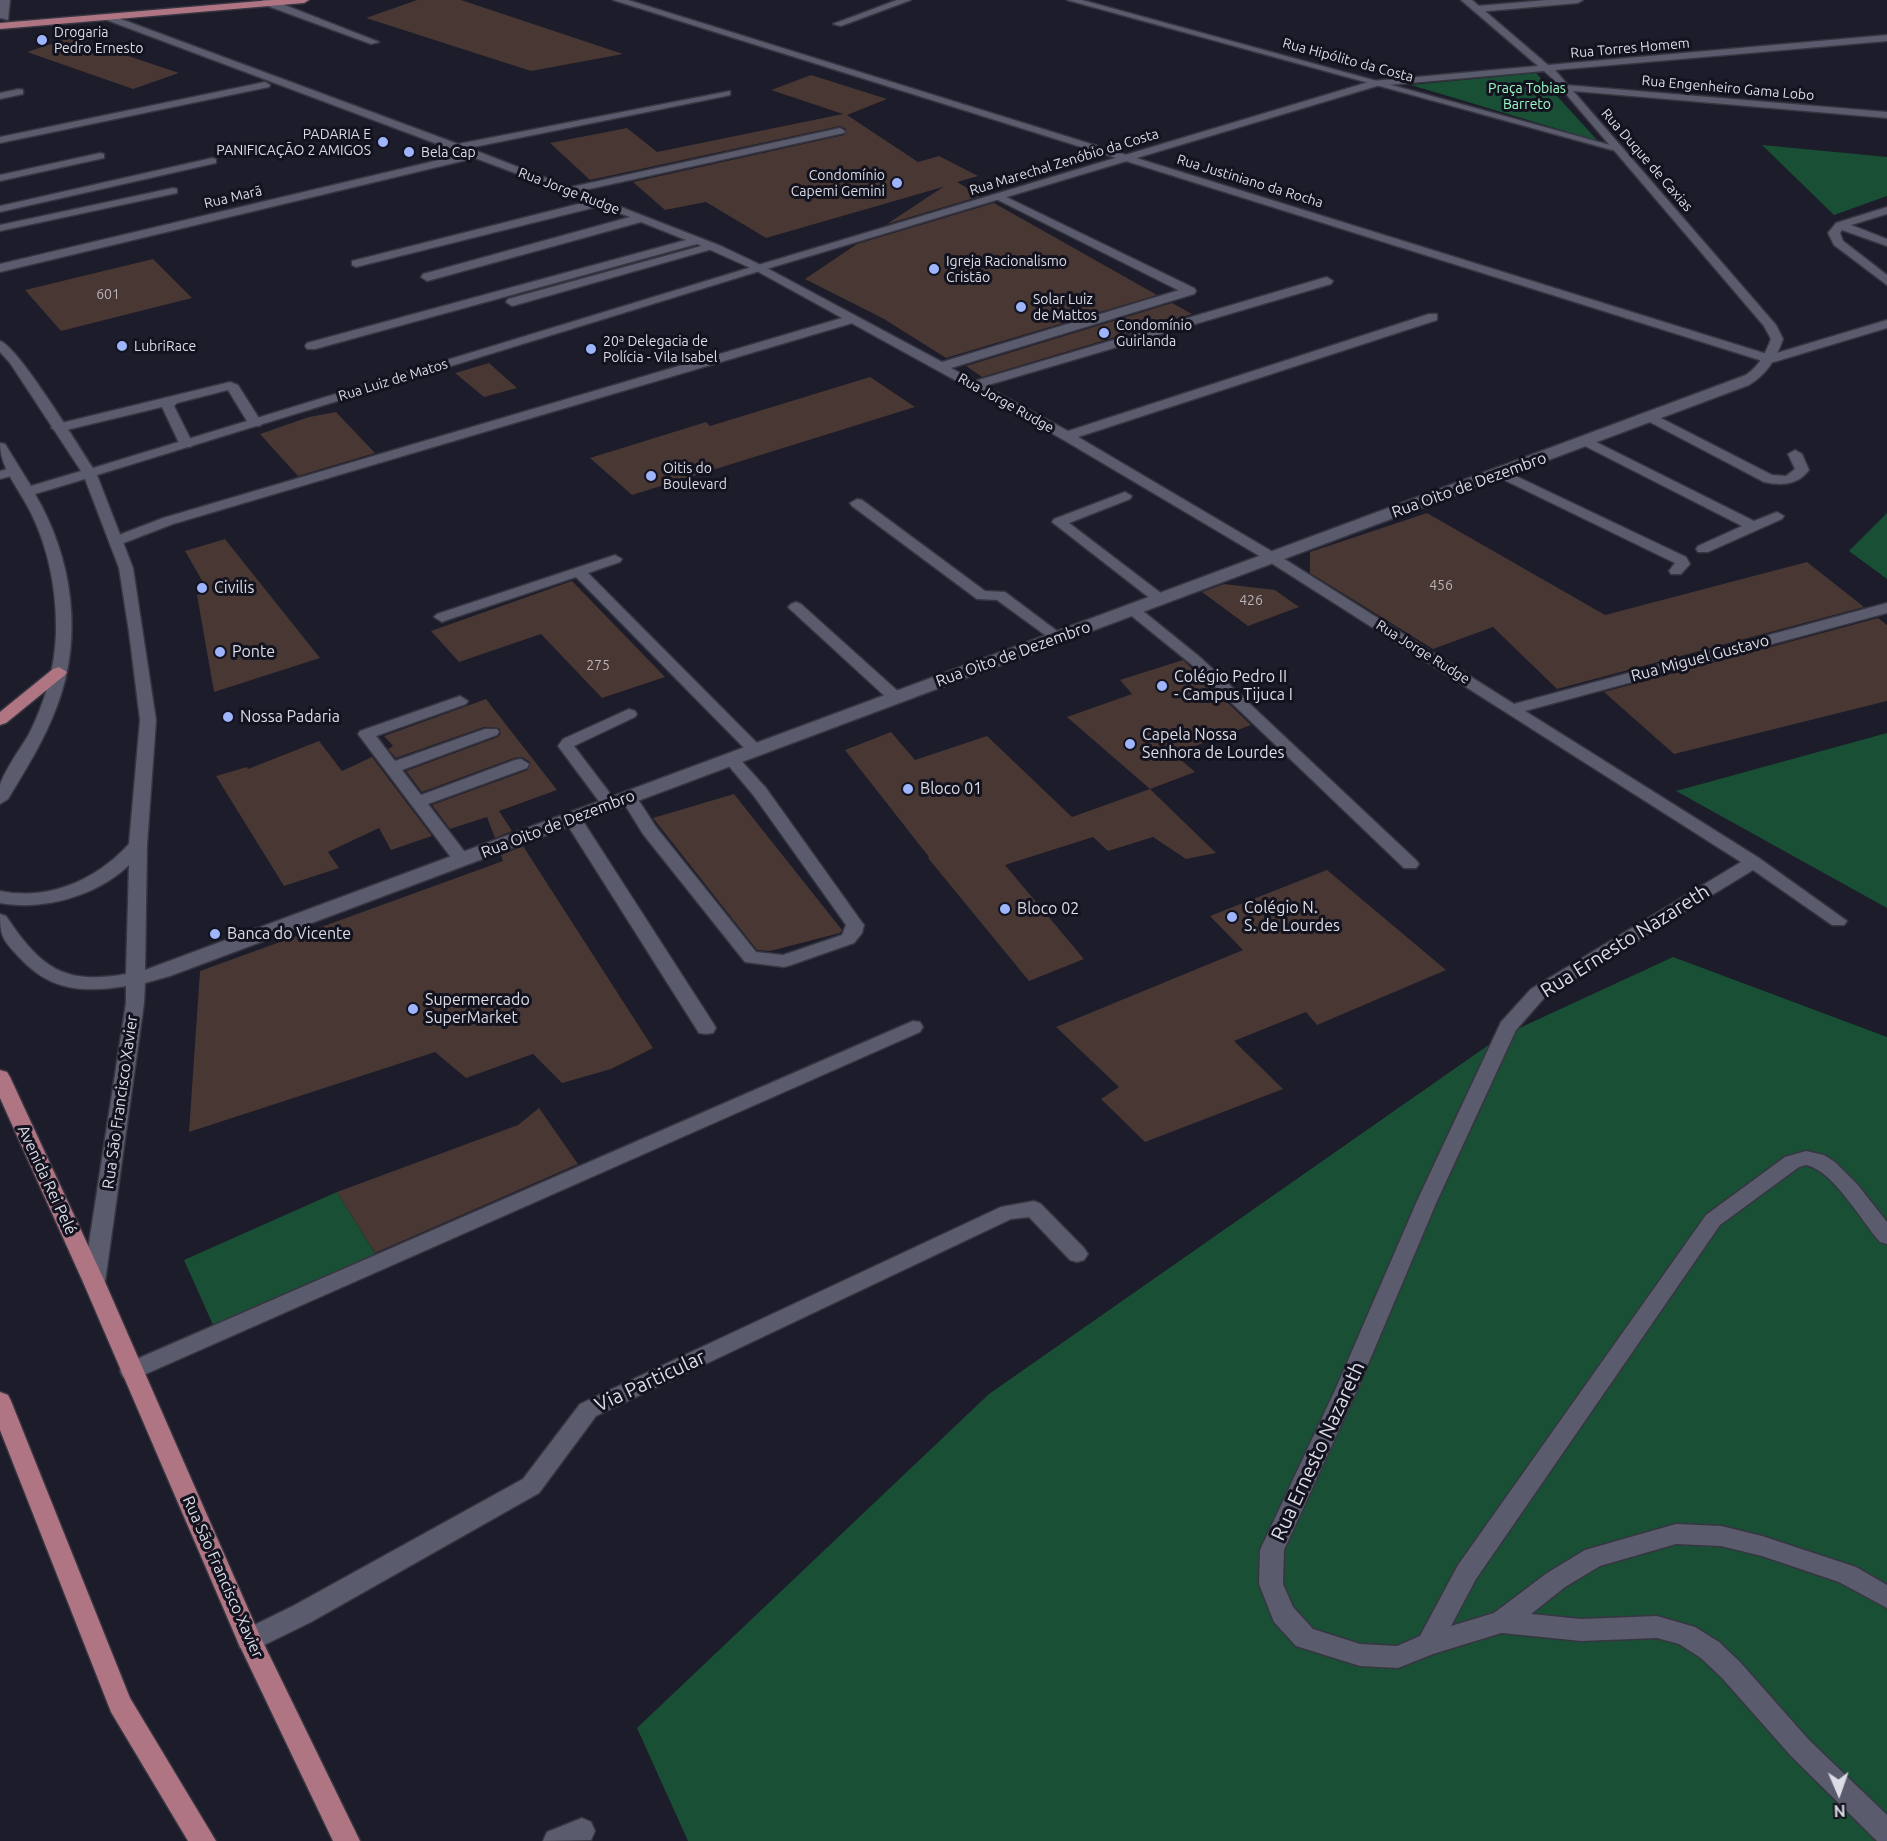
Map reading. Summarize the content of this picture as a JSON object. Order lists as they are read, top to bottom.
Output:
{
  "streets": {
    "main road": ["Rua São Francisco Xavier", "Avenida Rei Pelé"],
    "street": [
      "Rua Torres Homem",
      "Rua Hipólito da Costa",
      "Rua Engenheiro Gama Lobo",
      "Rua Duque de Caxias",
      "Rua Marechal Zenóbio da Costa",
      "Rua Justiniano da Rocha",
      "Rua Jorge Rudge",
      "Rua Marã",
      "Rua Luiz de Matos",
      "Rua Oito de Dezembro",
      "Rua Miguel Gustavo",
      "Rua Ernesto Nazareth",
      "Via Particular"
    ]
  },
  "crossings": [
    ["Rua Torres Homem", "Rua Hipólito da Costa"],
    ["Rua Torres Homem", "Rua Duque de Caxias"],
    ["Rua Torres Homem", "Rua Marechal Zenóbio da Costa"],
    ["Rua Hipólito da Costa", "Rua Duque de Caxias"],
    ["Rua Hipólito da Costa", "Rua Marechal Zenóbio da Costa"],
    ["Rua Engenheiro Gama Lobo", "Rua Duque de Caxias"],
    ["Rua Duque de Caxias", "Rua Justiniano da Rocha"],
    ["Rua Duque de Caxias", "Rua Oito de Dezembro"],
    ["Rua Marechal Zenóbio da Costa", "Rua Justiniano da Rocha"],
    ["Rua Marechal Zenóbio da Costa", "Rua Jorge Rudge"],
    ["Rua Marechal Zenóbio da Costa", "Rua Luiz de Matos"],
    ["Rua Justiniano da Rocha", "Rua Oito de Dezembro"],
    ["Rua Jorge Rudge", "Rua Marã"],
    ["Rua Jorge Rudge", "Rua Luiz de Matos"],
    ["Rua Jorge Rudge", "Rua Oito de Dezembro"],
    ["Rua Jorge Rudge", "Rua Miguel Gustavo"],
    ["Rua Jorge Rudge", "Rua Ernesto Nazareth"],
    ["Rua Luiz de Matos", "Rua São Francisco Xavier"],
    ["Rua Oito de Dezembro", "Rua São Francisco Xavier"],
    ["Rua São Francisco Xavier", "Avenida Rei Pelé"],
    ["Rua São Francisco Xavier", "Via Particular"]
  ],
  "parks": ["Praça Tobias Barreto"],
  "places": [
    "Drogaria Pedro Ernesto",
    "PADARIA E PANIFICAÇÃO 2 AMIGOS",
    "Bela Cap",
    "Condomínio Capemi Gemini",
    "Igreja Racionalismo Cristão",
    "Solar Luiz de Mattos",
    "Condomínio Guirlanda",
    "LubriRace",
    "20ª Delegacia de Polícia - Vila Isabel",
    "Oitis do Boulevard",
    "Civilis",
    "Ponte",
    "Colégio Pedro II - Campus Tijuca I",
    "Nossa Padaria",
    "Capela Nossa Senhora de Lourdes",
    "Bloco 01",
    "Bloco 02",
    "Colégio N. S. de Lourdes",
    "Banca do Vicente",
    "Supermercado SuperMarket"
  ],
  "house_numbers": [
    "601",
    "456",
    "426",
    "275"
  ],
  "north": "bottom"
}
